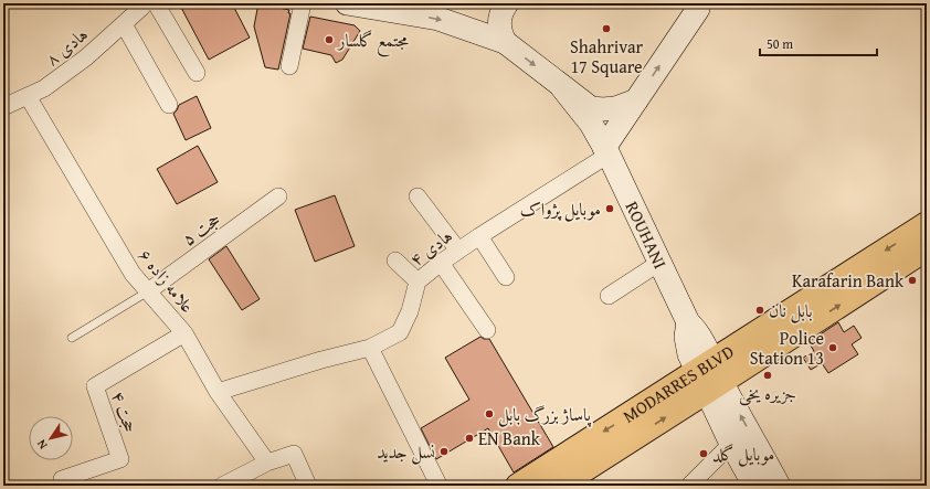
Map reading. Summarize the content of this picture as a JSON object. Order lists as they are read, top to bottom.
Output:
{
  "streets": {
    "main road": ["ROUHANI", "MODARRES BLVD"],
    "street": [
      "هادی ۸",
      "حجت ۵",
      "هادی ۴",
      "علامه زاده ۶",
      "حجت ۴"
    ]
  },
  "crossings": [
    ["هادی ۸", "علامه زاده ۶"],
    ["حجت ۵", "علامه زاده ۶"],
    ["ROUHANI", "هادی ۴"],
    ["ROUHANI", "MODARRES BLVD"],
    ["هادی ۴", "علامه زاده ۶"],
    ["علامه زاده ۶", "حجت ۴"]
  ],
  "places": [
    "Shahrivar 17 Square",
    "مجتمع گلسار",
    "موبایل پژواک",
    "Karafarin Bank",
    "بابل نان",
    "Police Station 13",
    "جزیره یخی",
    "پاساژ بزرگ بابل",
    "EN Bank",
    "نسل جدید",
    "موبایل گلد"
  ],
  "scale_bar": "50 m",
  "north": "bottom left"
}
